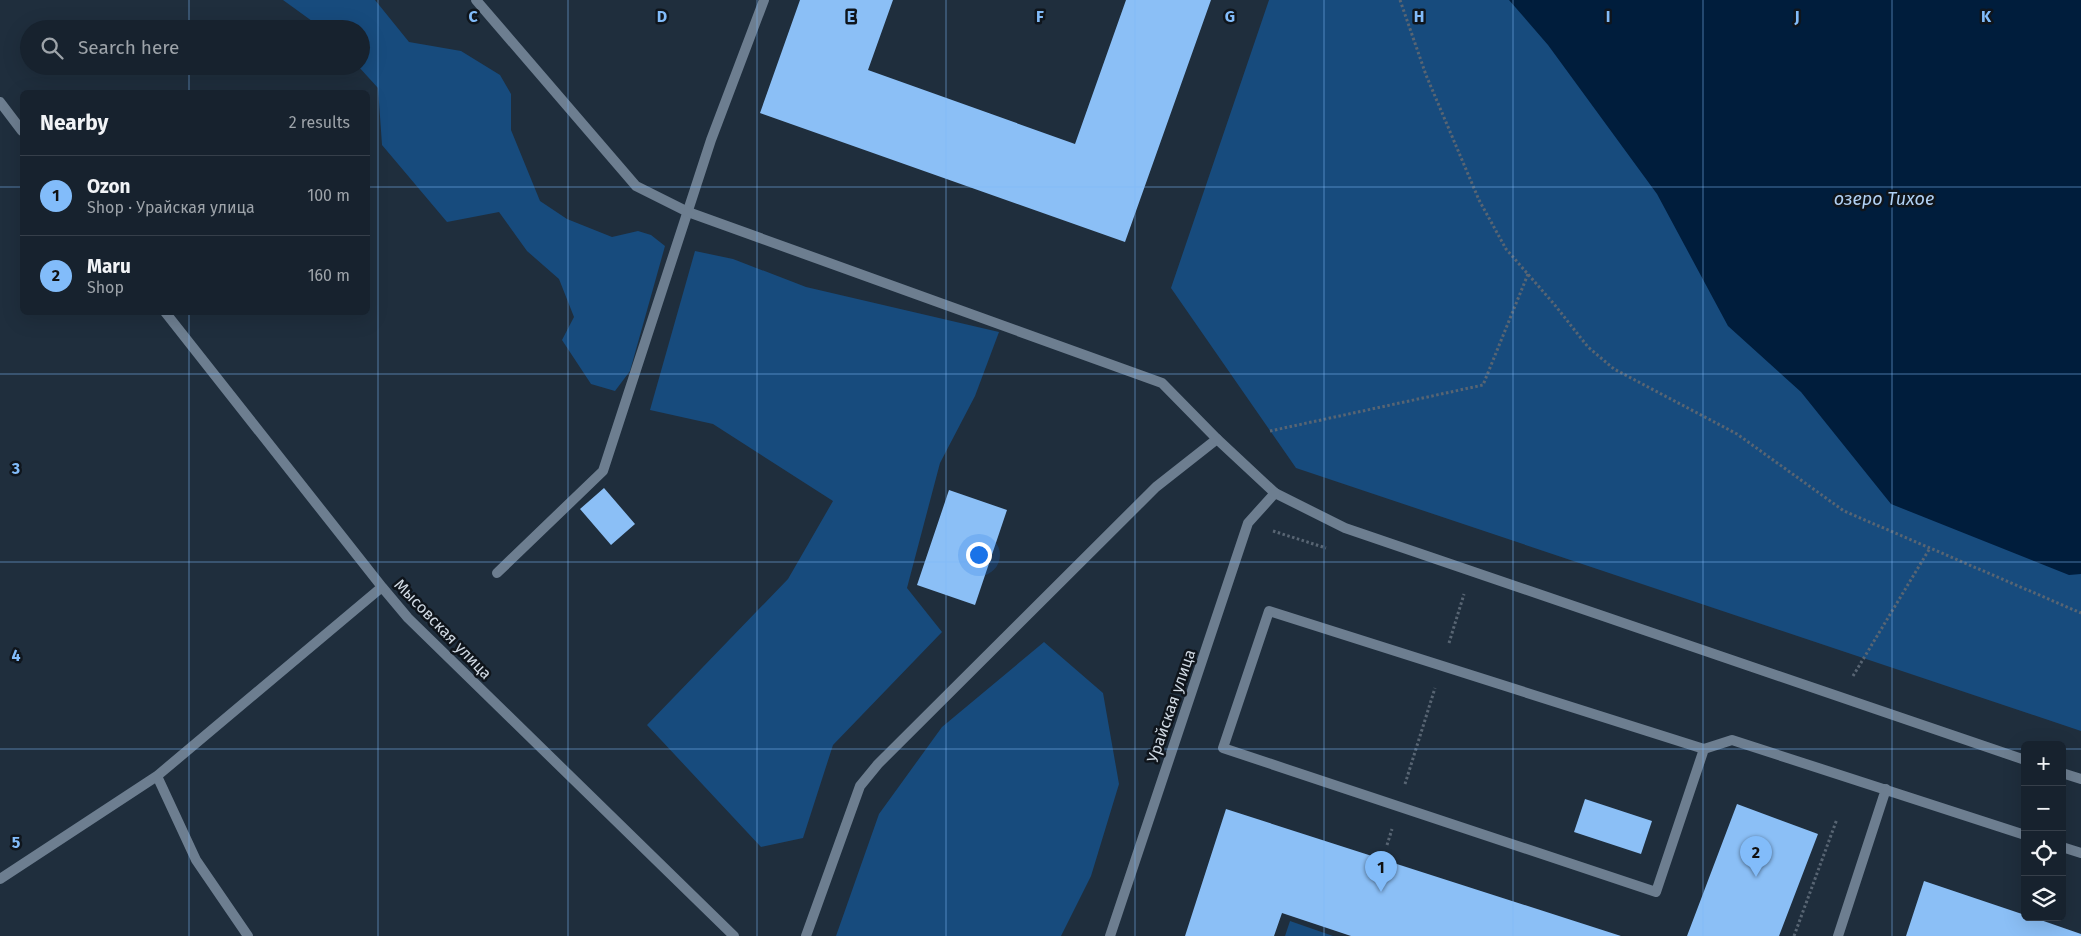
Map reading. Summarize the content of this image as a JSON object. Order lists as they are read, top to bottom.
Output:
{
  "streets": {
    "street": ["Мысовская улица", "Урайская улица"]
  },
  "water": ["озеро Тихое"],
  "page": {
    "search": "Search here",
    "heading": ["Nearby", "2 results"],
    "list": [
      {
        "mark": "1",
        "name": "Ozon",
        "note": "Shop · Урайская улица",
        "value": "100 m"
      },
      {
        "mark": "2",
        "name": "Maru",
        "note": "Shop",
        "value": "160 m"
      }
    ],
    "map_buttons": ["+", "−"],
    "pins": ["2", "1"]
  },
  "grid": {
    "columns": [
      "C",
      "D",
      "E",
      "F",
      "G",
      "H",
      "I",
      "J",
      "K"
    ],
    "rows": ["3", "4", "5"]
  }
}
